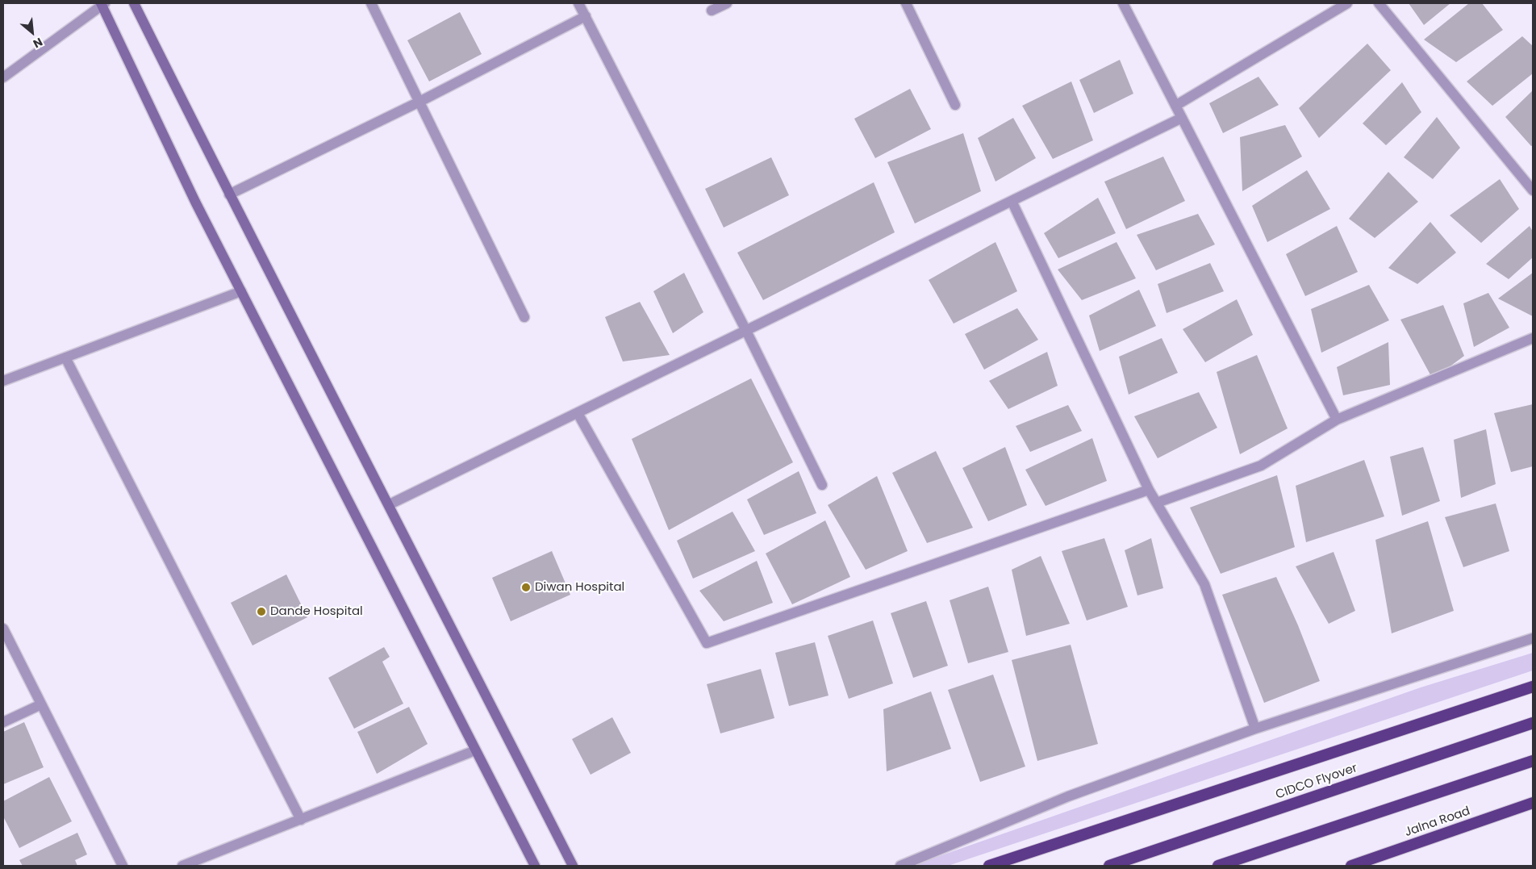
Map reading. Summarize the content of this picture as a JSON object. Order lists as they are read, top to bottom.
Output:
{
  "streets": {
    "highway": ["CIDCO Flyover", "Jalna Road"]
  },
  "places": ["Diwan Hospital", "Dande Hospital"],
  "north": "bottom right"
}
